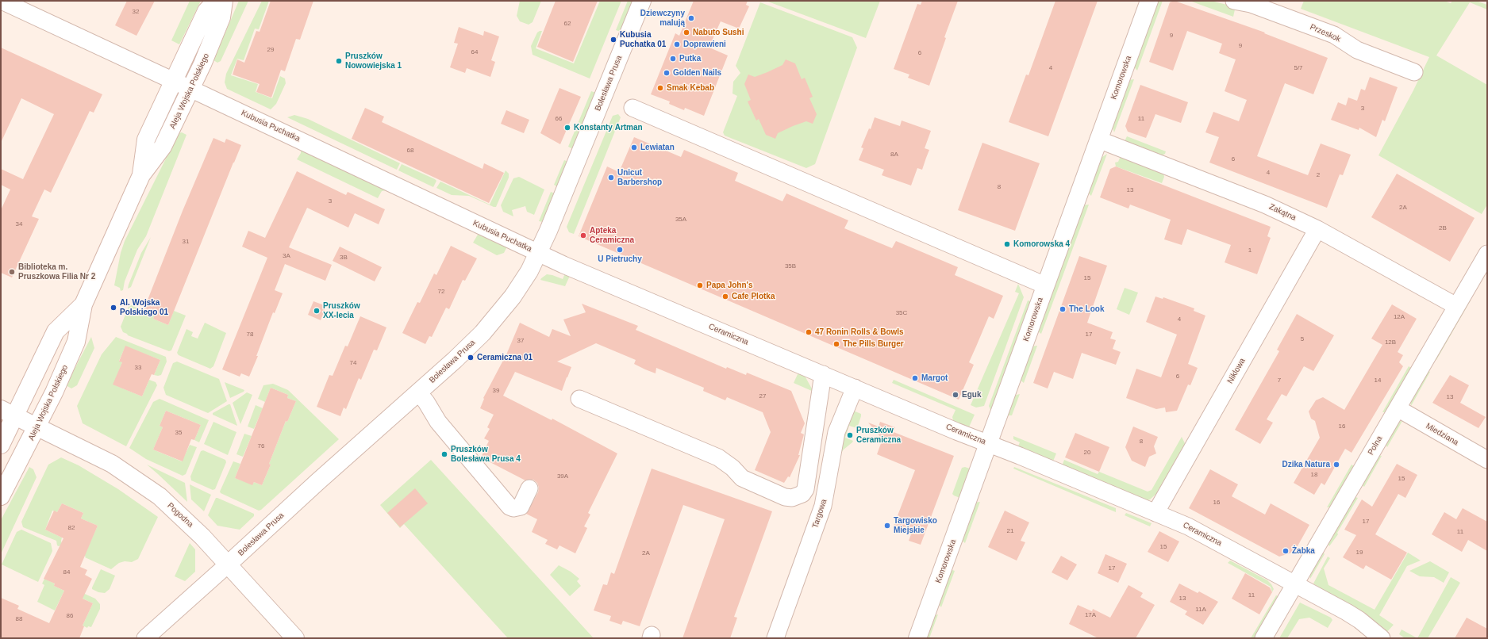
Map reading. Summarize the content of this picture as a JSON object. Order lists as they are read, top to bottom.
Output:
{
  "streets": {
    "street": [
      "Przeskok",
      "Komorowska",
      "Bolesława Prusa",
      "Aleja Wojska Polskiego",
      "Kubusia Puchatka",
      "Zakątna",
      "Ceramiczna",
      "Niklowa",
      "Miedziana",
      "Polna",
      "Targowa",
      "Pogodna"
    ]
  },
  "crossings": [
    ["Komorowska", "Zakątna"],
    ["Komorowska", "Ceramiczna"],
    ["Bolesława Prusa", "Kubusia Puchatka"],
    ["Bolesława Prusa", "Ceramiczna"],
    ["Bolesława Prusa", "Pogodna"],
    ["Aleja Wojska Polskiego", "Kubusia Puchatka"],
    ["Aleja Wojska Polskiego", "Pogodna"],
    ["Kubusia Puchatka", "Ceramiczna"],
    ["Zakątna", "Niklowa"],
    ["Zakątna", "Polna"],
    ["Ceramiczna", "Niklowa"],
    ["Ceramiczna", "Polna"],
    ["Ceramiczna", "Targowa"],
    ["Miedziana", "Polna"]
  ],
  "places": [
    "Dziewczyny malują",
    "Nabuto Sushi",
    "Kubusia Puchatka 01",
    "Doprawieni",
    "Putka",
    "Pruszków Nowowiejska 1",
    "Golden Nails",
    "Smak Kebab",
    "Konstanty Artman",
    "Lewiatan",
    "Unicut Barbershop",
    "Apteka Ceramiczna",
    "Komorowska 4",
    "U Pietruchy",
    "Biblioteka m. Pruszkowa Filia Nr 2",
    "Papa John's",
    "Cafe Plotka",
    "Al. Wojska Polskiego 01",
    "The Look",
    "Pruszków XX-lecia",
    "47 Ronin Rolls & Bowls",
    "The Pills Burger",
    "Ceramiczna 01",
    "Margot",
    "Eguk",
    "Pruszków Ceramiczna",
    "Pruszków Bolesława Prusa 4",
    "Dzika Natura",
    "Targowisko Miejskie",
    "Żabka"
  ],
  "house_numbers": [
    "32",
    "62",
    "9",
    "9",
    "29",
    "64",
    "6",
    "4",
    "5/7",
    "3",
    "66",
    "11",
    "68",
    "8A",
    "6",
    "4",
    "2",
    "8",
    "13",
    "3",
    "2A",
    "35A",
    "34",
    "2B",
    "31",
    "1",
    "3A",
    "3B",
    "35B",
    "15",
    "72",
    "35C",
    "12A",
    "4",
    "78",
    "17",
    "5",
    "37",
    "12B",
    "74",
    "33",
    "6",
    "7",
    "14",
    "39",
    "27",
    "13",
    "16",
    "35",
    "8",
    "76",
    "20",
    "18",
    "39A",
    "15",
    "16",
    "17",
    "82",
    "21",
    "11",
    "15",
    "19",
    "2A",
    "17",
    "84",
    "11",
    "13",
    "11A",
    "17A",
    "86",
    "88"
  ]
}
